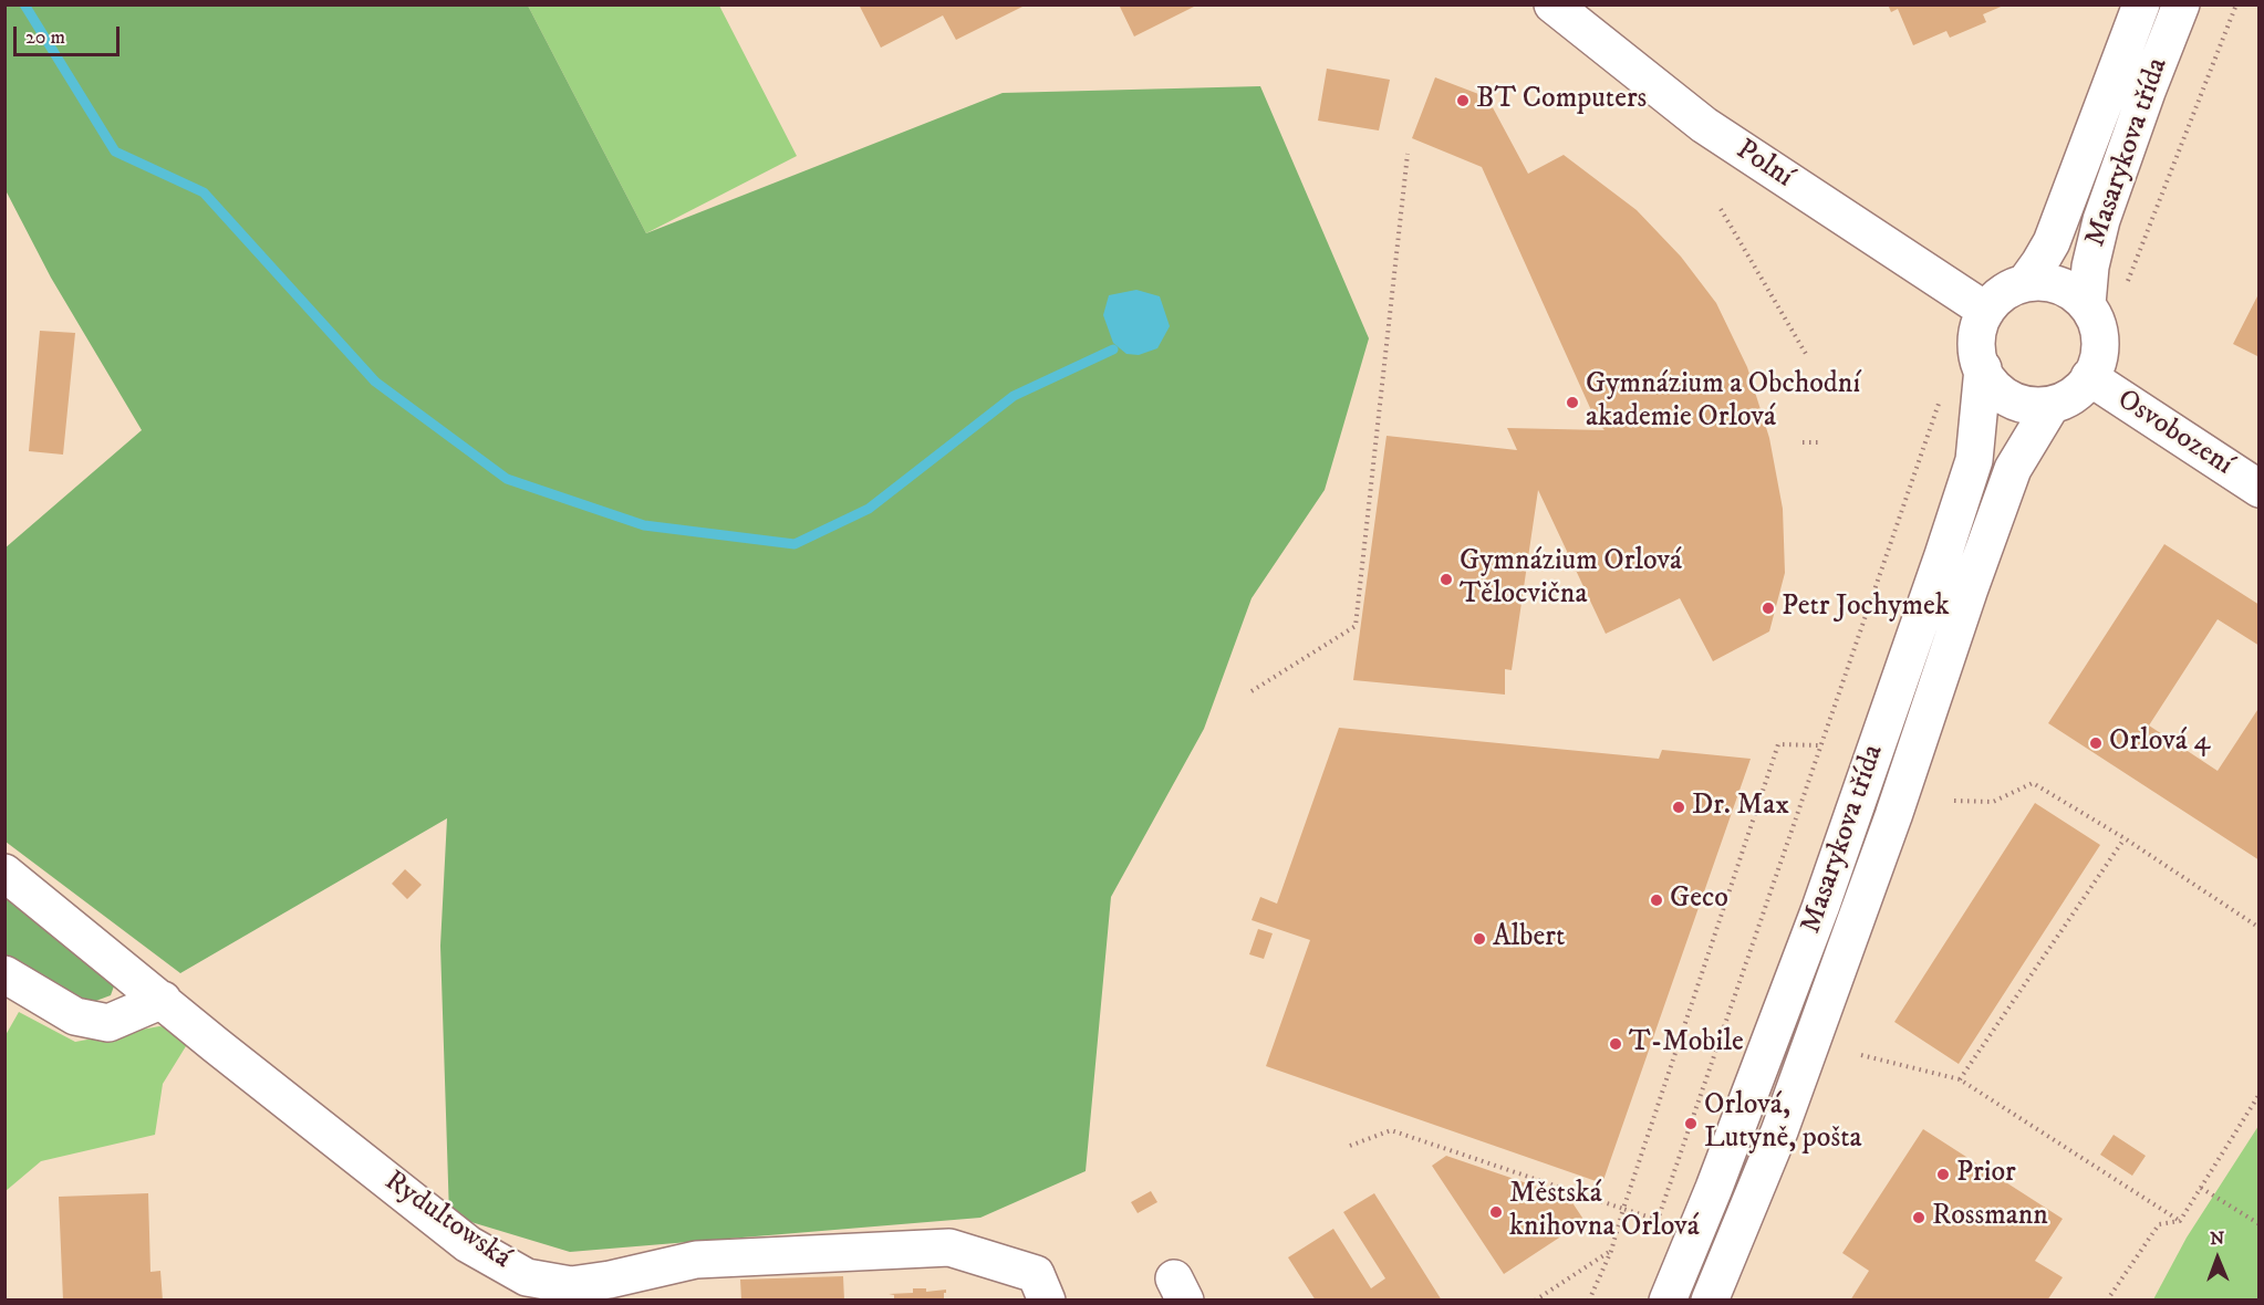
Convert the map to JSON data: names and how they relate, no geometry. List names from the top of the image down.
{
  "streets": {
    "street": [
      "Masarykova třída",
      "Polní",
      "Osvobození",
      "Rydultowská"
    ]
  },
  "crossings": [
    ["Masarykova třída", "Polní"],
    ["Masarykova třída", "Osvobození"],
    ["Polní", "Osvobození"]
  ],
  "places": [
    "BT Computers",
    "Gymnázium a Obchodní akademie Orlová",
    "Gymnázium Orlová Tělocvična",
    "Petr Jochymek",
    "Orlová 4",
    "Dr. Max",
    "Geco",
    "Albert",
    "T-Mobile",
    "Orlová, Lutyně, pošta",
    "Prior",
    "Městská knihovna Orlová",
    "Rossmann"
  ],
  "scale_bar": "20 m",
  "north": "top"
}
